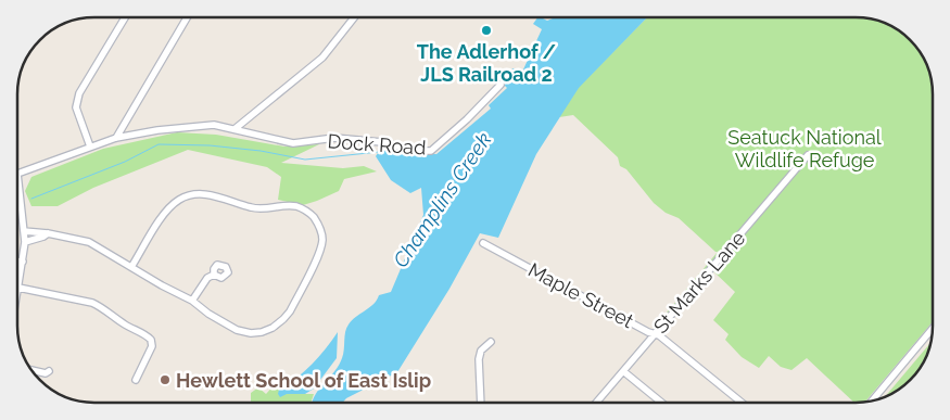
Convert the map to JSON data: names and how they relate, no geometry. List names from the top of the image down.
{
  "streets": {
    "street": ["Dock Road", "St Marks Lane", "Maple Street"]
  },
  "crossings": [
    ["St Marks Lane", "Maple Street"]
  ],
  "water": ["Champlins Creek"],
  "parks": ["Seatuck National Wildlife Refuge"],
  "places": ["The Adlerhof / JLS Railroad 2", "Hewlett School of East Islip"]
}
